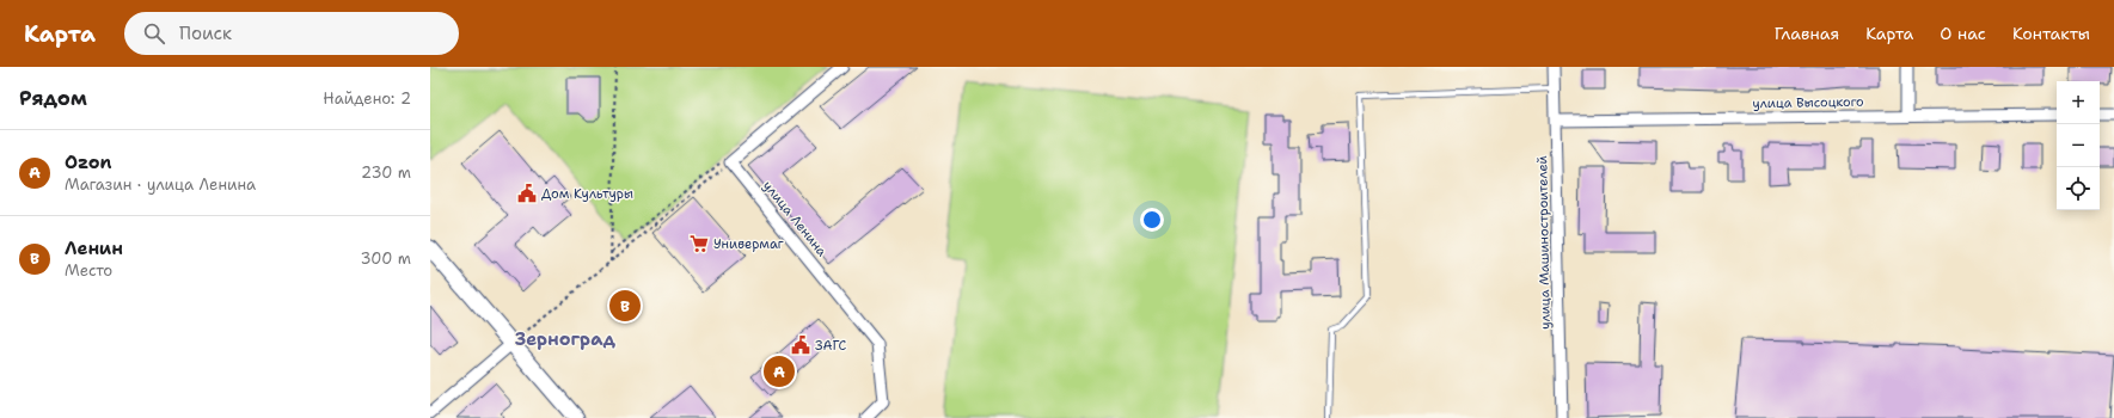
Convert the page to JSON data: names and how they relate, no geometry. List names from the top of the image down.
{
  "streets": {
    "street": ["улица Высоцкого", "улица Ленина", "улица Машиностроителей"]
  },
  "crossings": [
    ["улица Высоцкого", "улица Машиностроителей"]
  ],
  "districts": ["Зерноград"],
  "places": {
    "public building": ["Дом Культуры", "ЗАГС"],
    "supermarket": ["Универмаг"]
  },
  "page": {
    "header": "Карта",
    "search": "Поиск",
    "nav": [
      "Главная",
      "Карта",
      "О нас",
      "Контакты"
    ],
    "heading": ["Рядом", "Найдено: 2"],
    "map_buttons": ["+", "−"],
    "list": [
      {
        "mark": "A",
        "name": "Ozon",
        "note": "Магазин · улица Ленина",
        "value": "230 m"
      },
      {
        "mark": "B",
        "name": "Ленин",
        "note": "Место",
        "value": "300 m"
      }
    ],
    "pins": ["B", "A"]
  }
}
